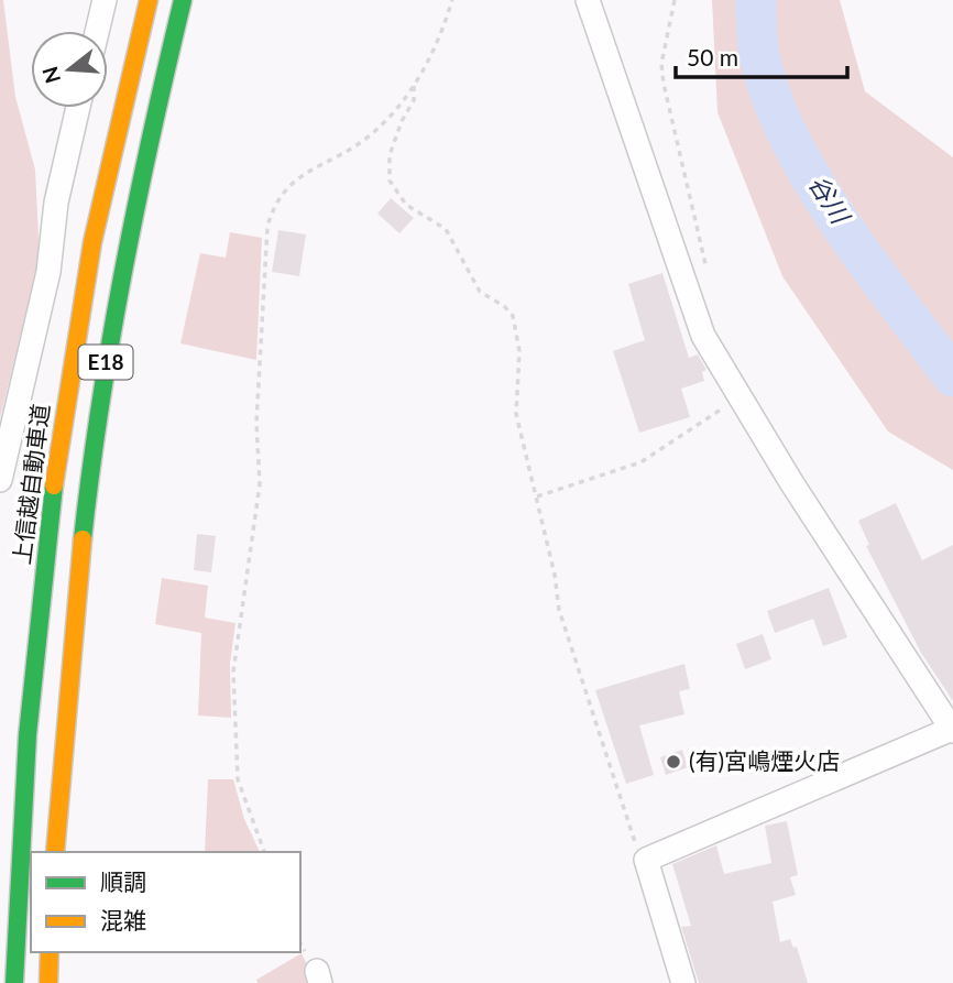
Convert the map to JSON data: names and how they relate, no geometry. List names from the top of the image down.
{
  "streets": {
    "highway": ["E18", "上信越自動車道"]
  },
  "water": ["谷川"],
  "places": ["(有)宮嶋煙火店"],
  "legend": ["順調", "混雑"],
  "scale_bar": "50 m",
  "north": "left"
}
